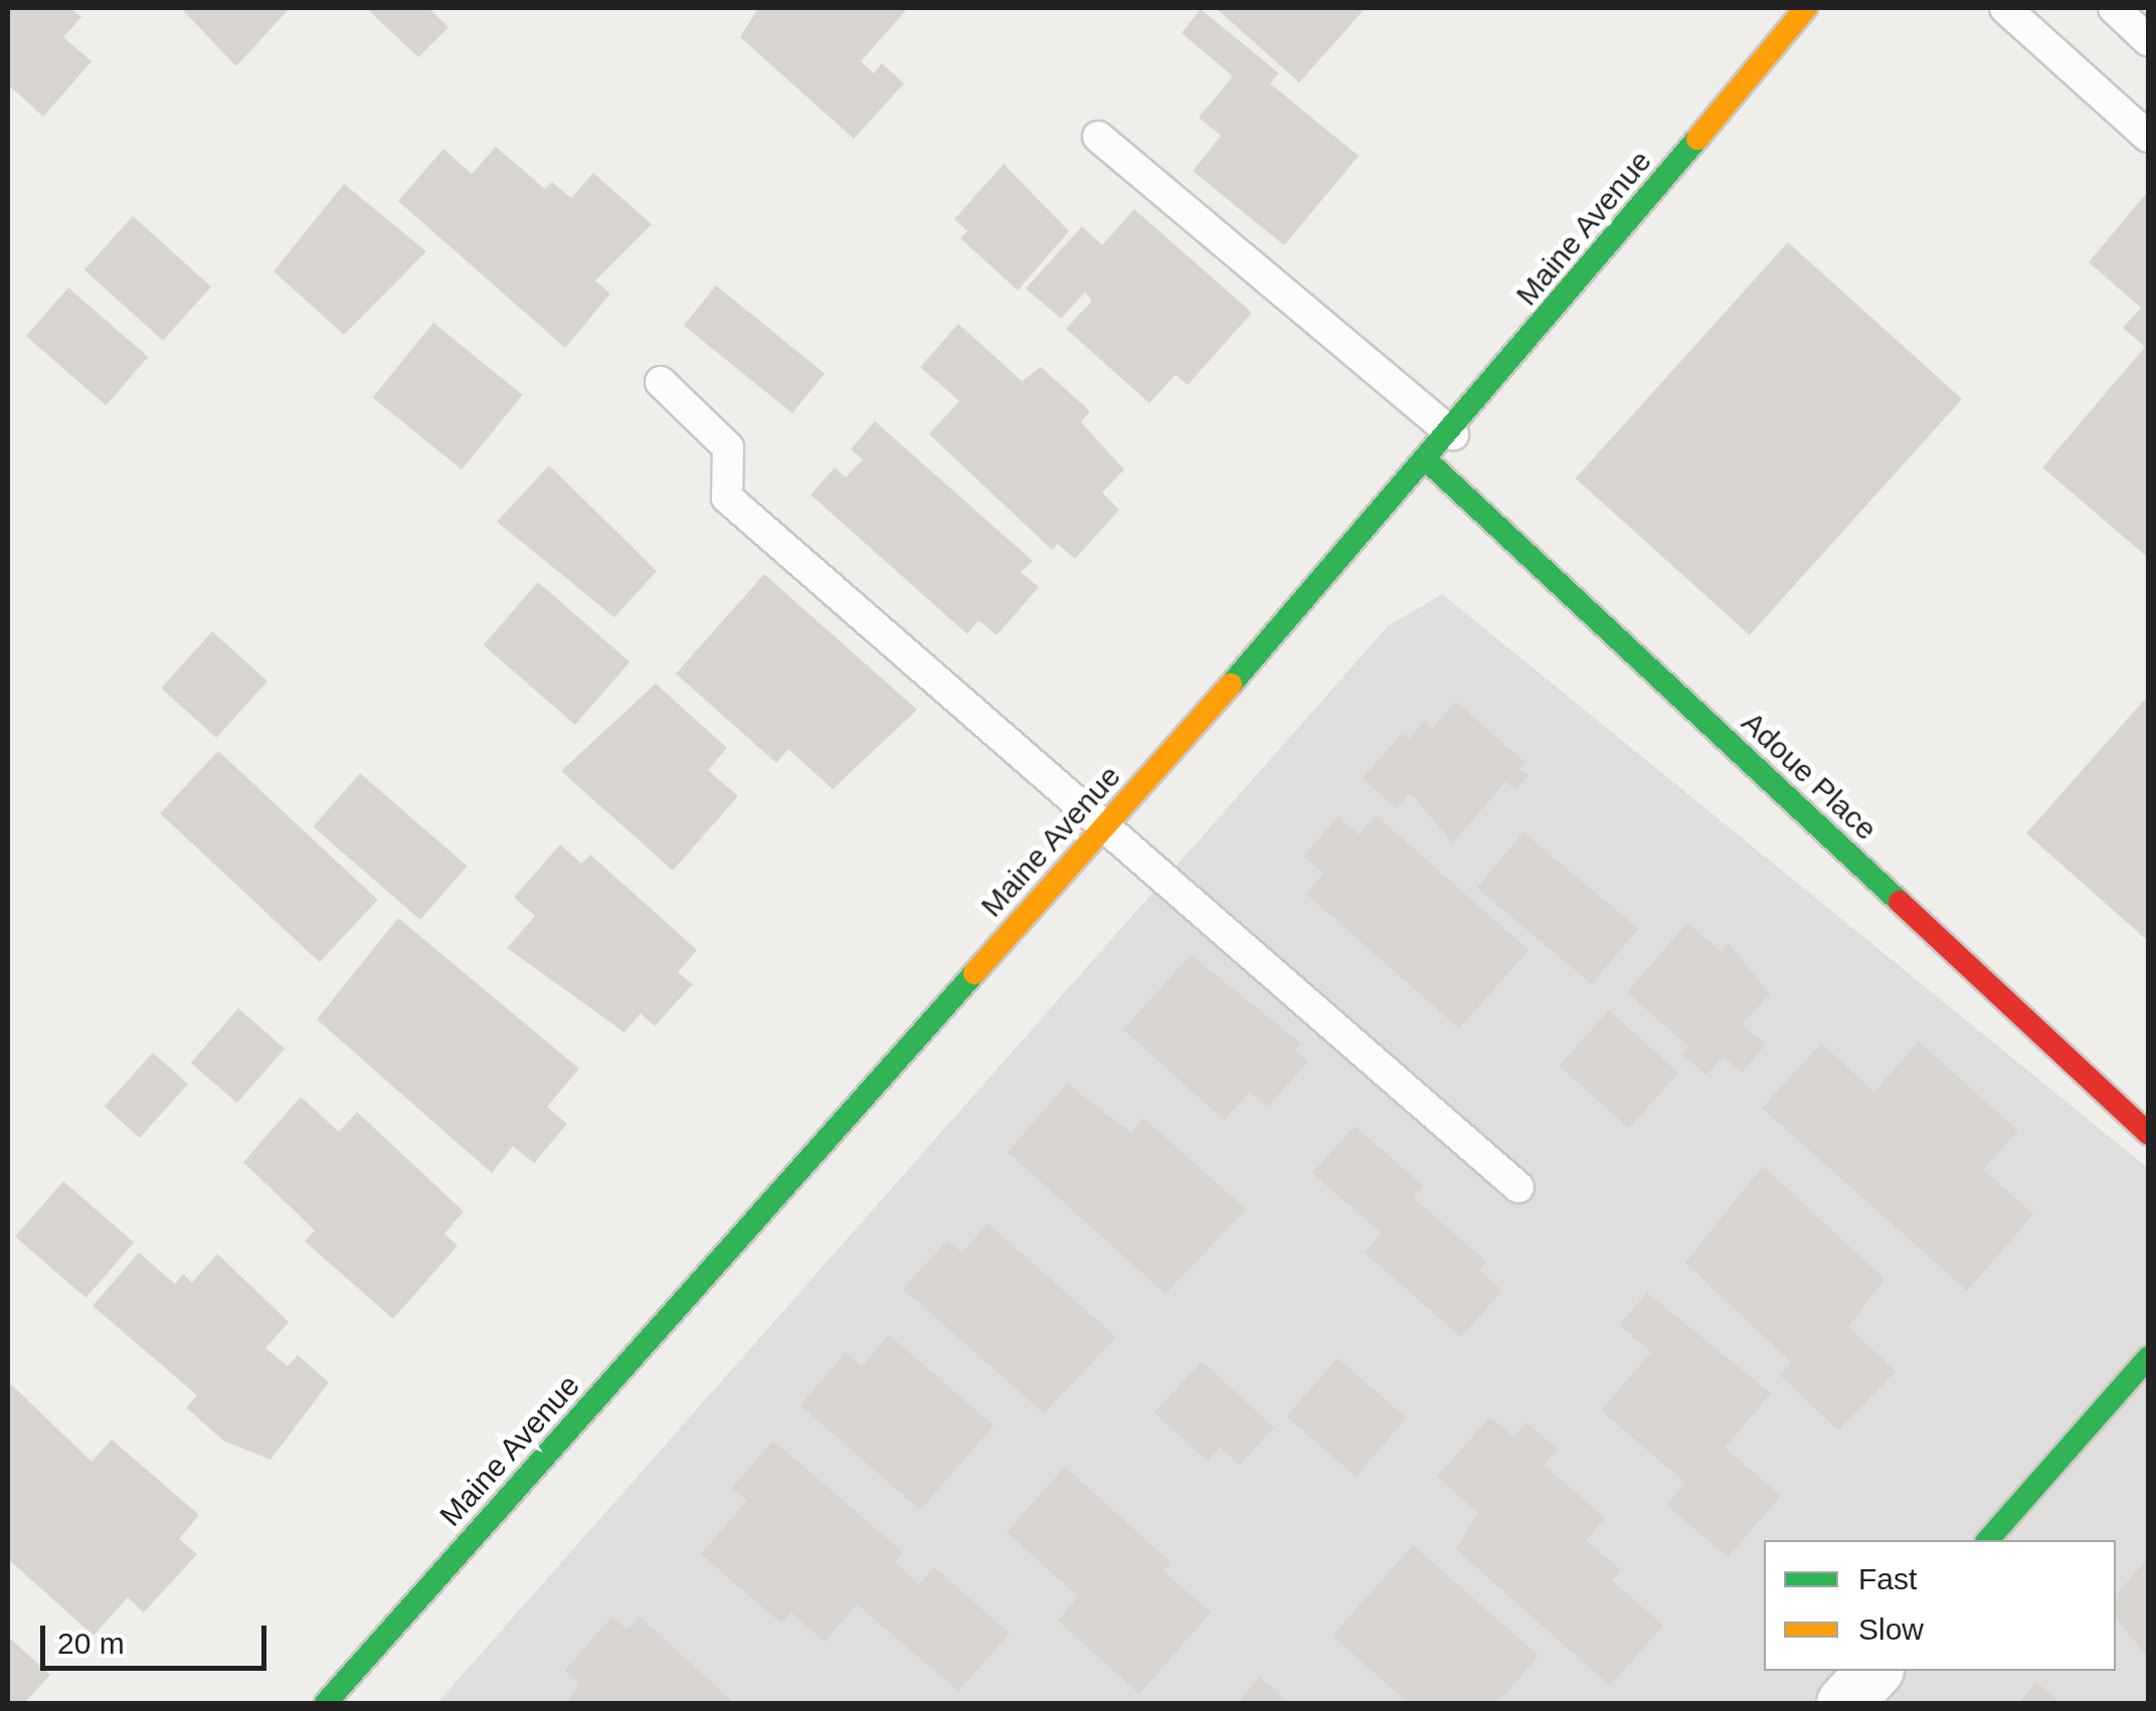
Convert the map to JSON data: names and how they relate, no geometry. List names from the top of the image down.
{
  "streets": {
    "street": ["Maine Avenue", "Adoue Place"]
  },
  "crossings": [
    ["Maine Avenue", "Adoue Place"]
  ],
  "legend": ["Fast", "Slow"],
  "scale_bar": "20 m"
}
